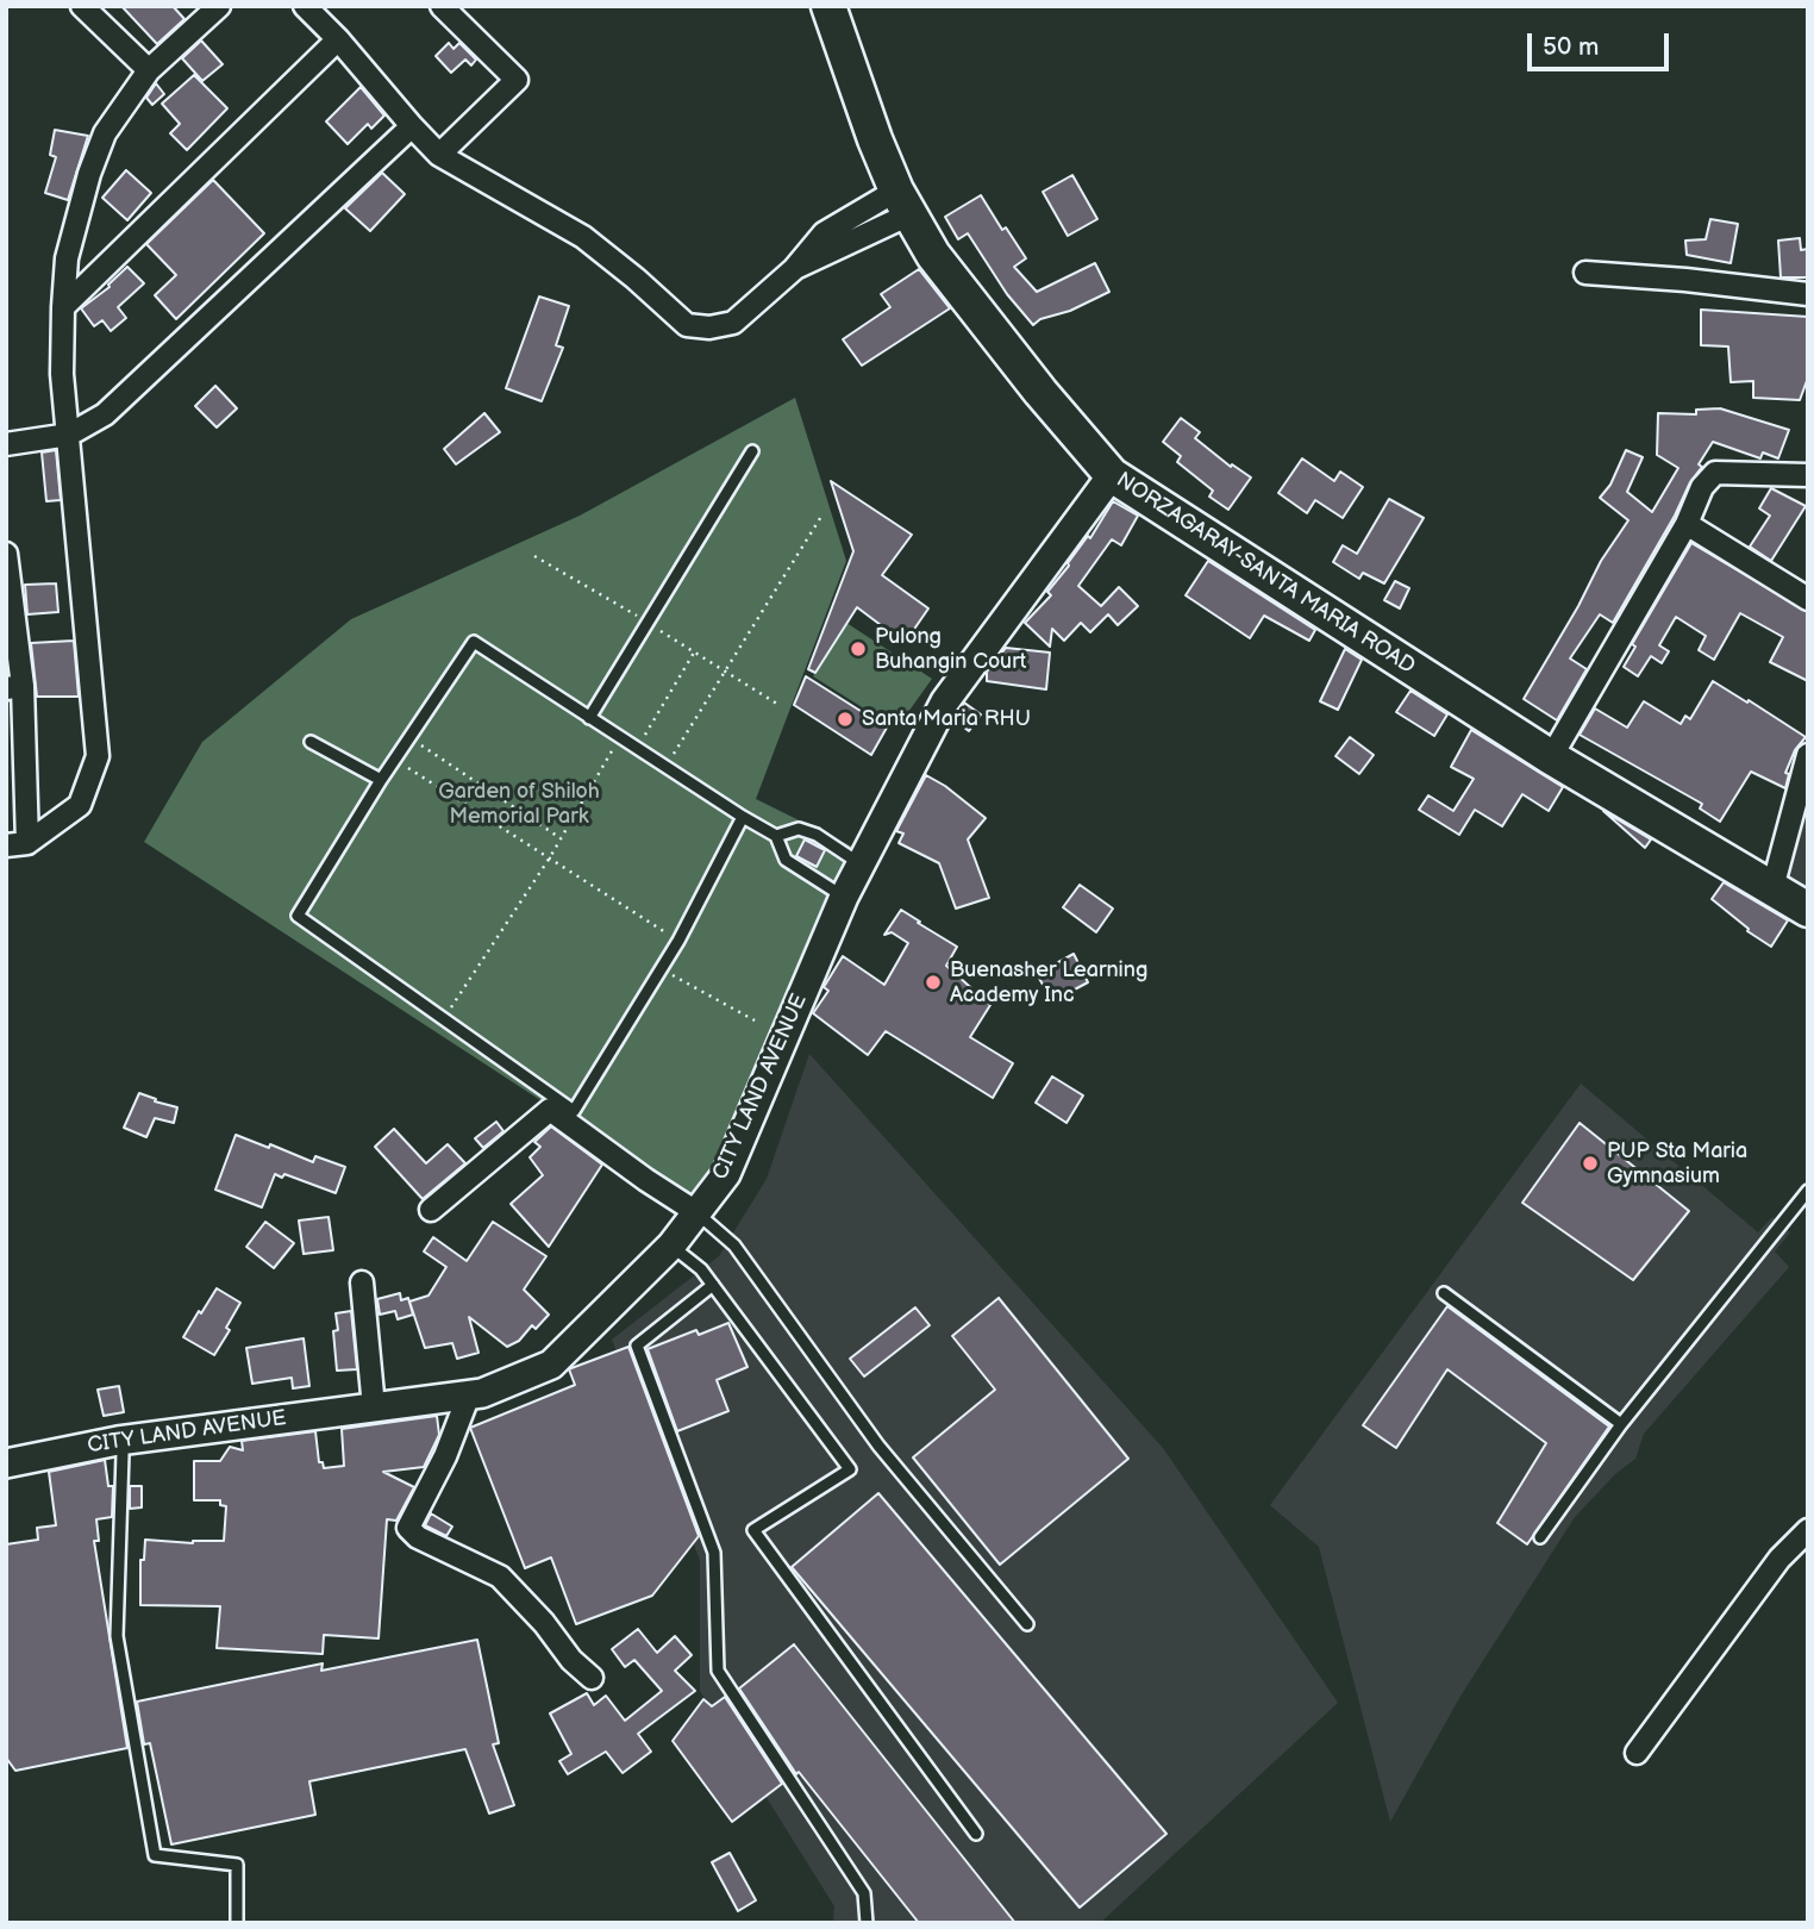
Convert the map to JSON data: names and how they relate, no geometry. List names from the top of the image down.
{
  "streets": {
    "main road": ["NORZAGARAY-SANTA MARIA ROAD"],
    "street": ["CITY LAND AVENUE"]
  },
  "crossings": [
    ["NORZAGARAY-SANTA MARIA ROAD", "CITY LAND AVENUE"]
  ],
  "parks": ["Garden of Shiloh Memorial Park"],
  "places": [
    "Pulong Buhangin Court",
    "Santa Maria RHU",
    "Buenasher Learning Academy Inc",
    "PUP Sta Maria Gymnasium"
  ],
  "scale_bar": "50 m"
}
